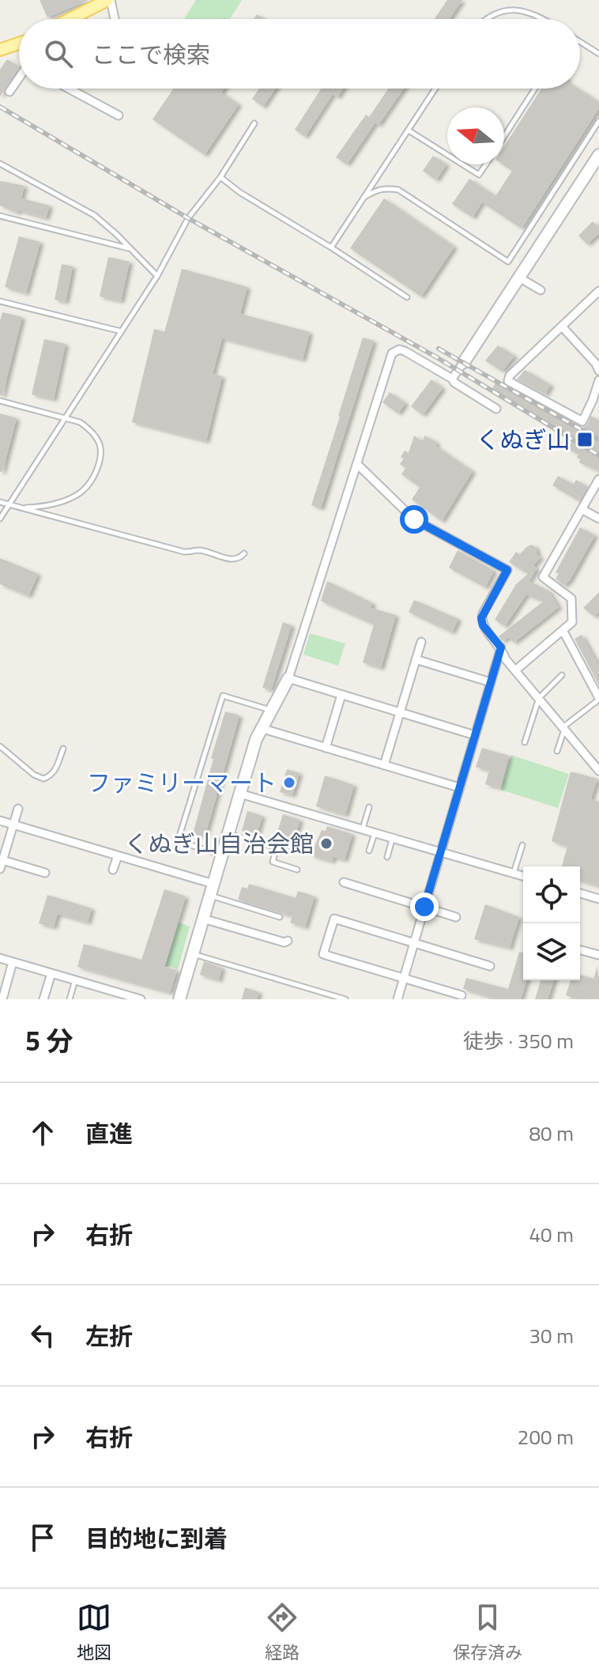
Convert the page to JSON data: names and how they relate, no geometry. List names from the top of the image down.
{
  "places": {
    "transit": ["くぬぎ山"],
    "other": ["ファミリーマート", "くぬぎ山自治会館"]
  },
  "north": "left",
  "page": {
    "search": "ここで検索",
    "heading": ["5 分", "徒歩 · 350 m"],
    "list": [
      ["直進", "80 m"],
      ["右折", "40 m"],
      ["左折", "30 m"],
      ["右折", "200 m"],
      "目的地に到着"
    ],
    "nav": ["地図", "経路", "保存済み"]
  }
}
